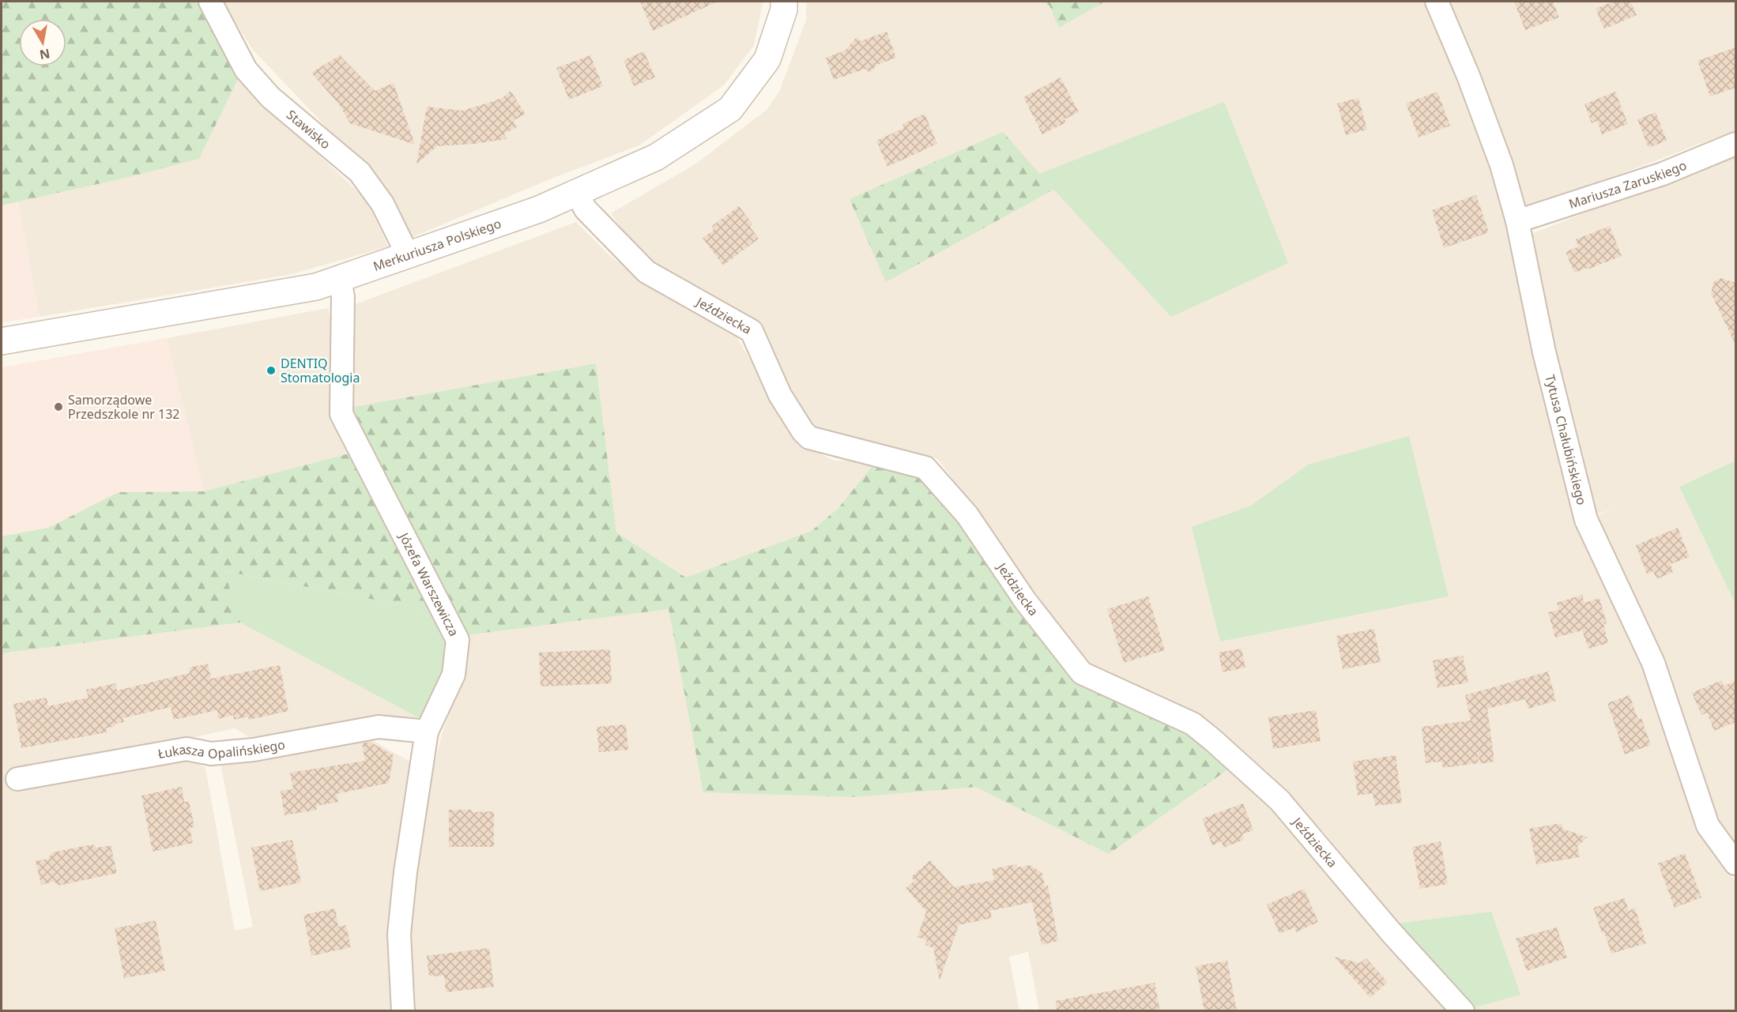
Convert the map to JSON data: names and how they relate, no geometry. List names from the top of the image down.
{
  "streets": {
    "street": [
      "Stawisko",
      "Mariusza Zaruskiego",
      "Merkuriusza Polskiego",
      "Jeździecka",
      "Tytusa Chałubińskiego",
      "Józefa Warszewicza",
      "Łukasza Opalińskiego"
    ]
  },
  "crossings": [
    ["Stawisko", "Merkuriusza Polskiego"],
    ["Mariusza Zaruskiego", "Tytusa Chałubińskiego"],
    ["Merkuriusza Polskiego", "Jeździecka"],
    ["Merkuriusza Polskiego", "Józefa Warszewicza"],
    ["Józefa Warszewicza", "Łukasza Opalińskiego"]
  ],
  "places": ["DENTIQ Stomatologia", "Samorządowe Przedszkole nr 132"],
  "north": "bottom"
}
